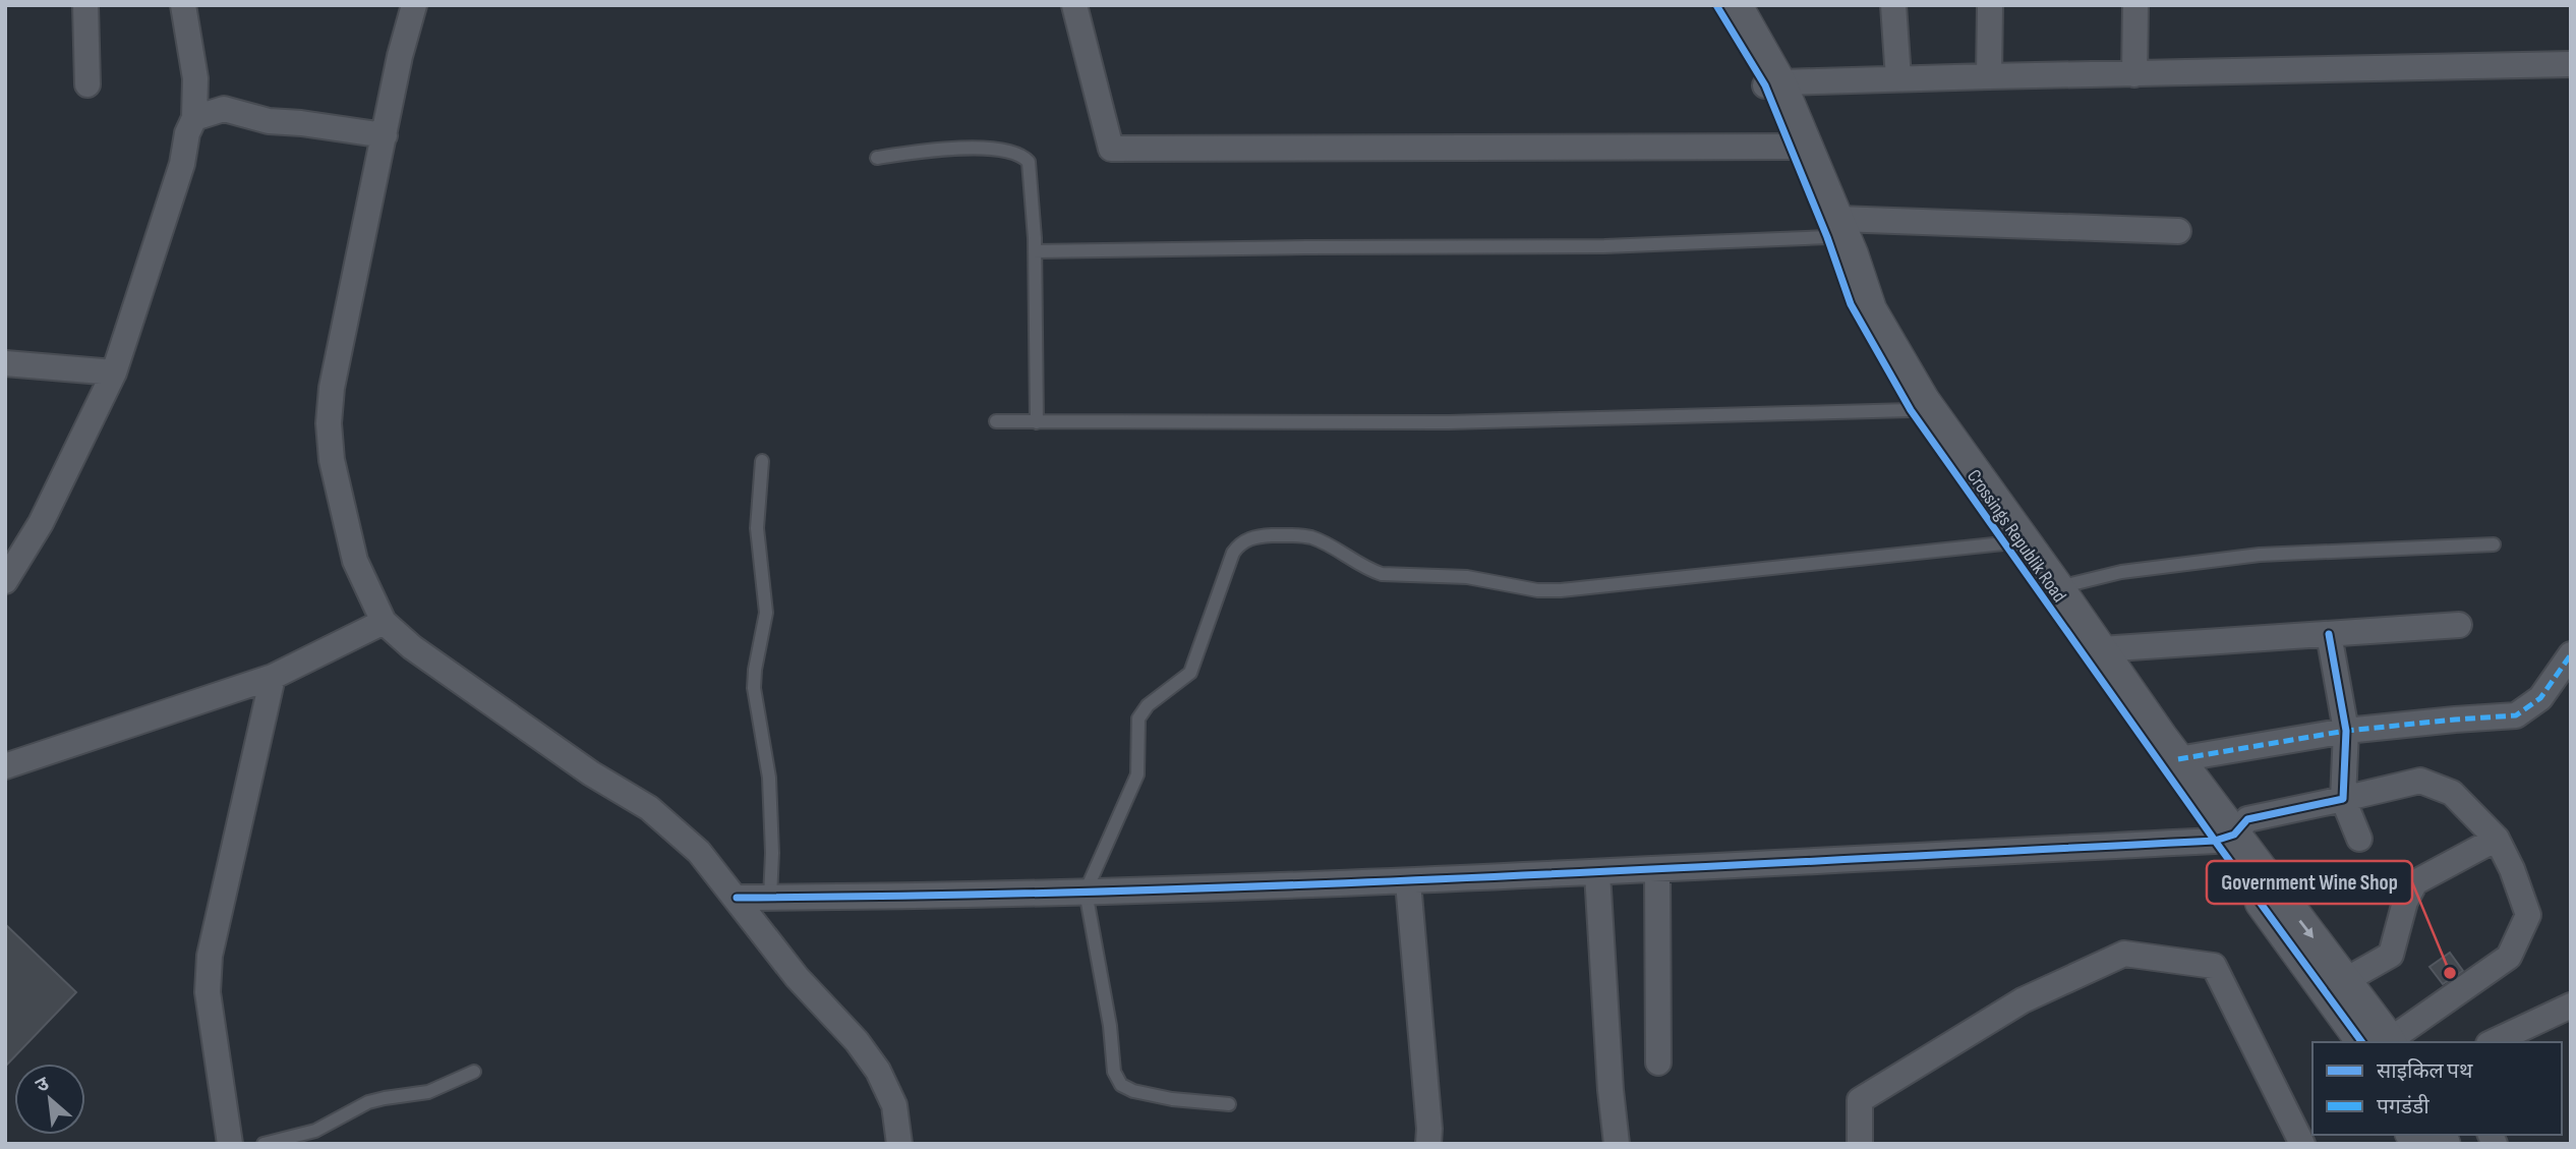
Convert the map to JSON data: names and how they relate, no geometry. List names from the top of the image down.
{
  "streets": {
    "street": ["Crossings Republik Road"]
  },
  "places": ["Government Wine Shop"],
  "legend": ["साइकिल पथ", "पगडंडी"],
  "north": "top left"
}
